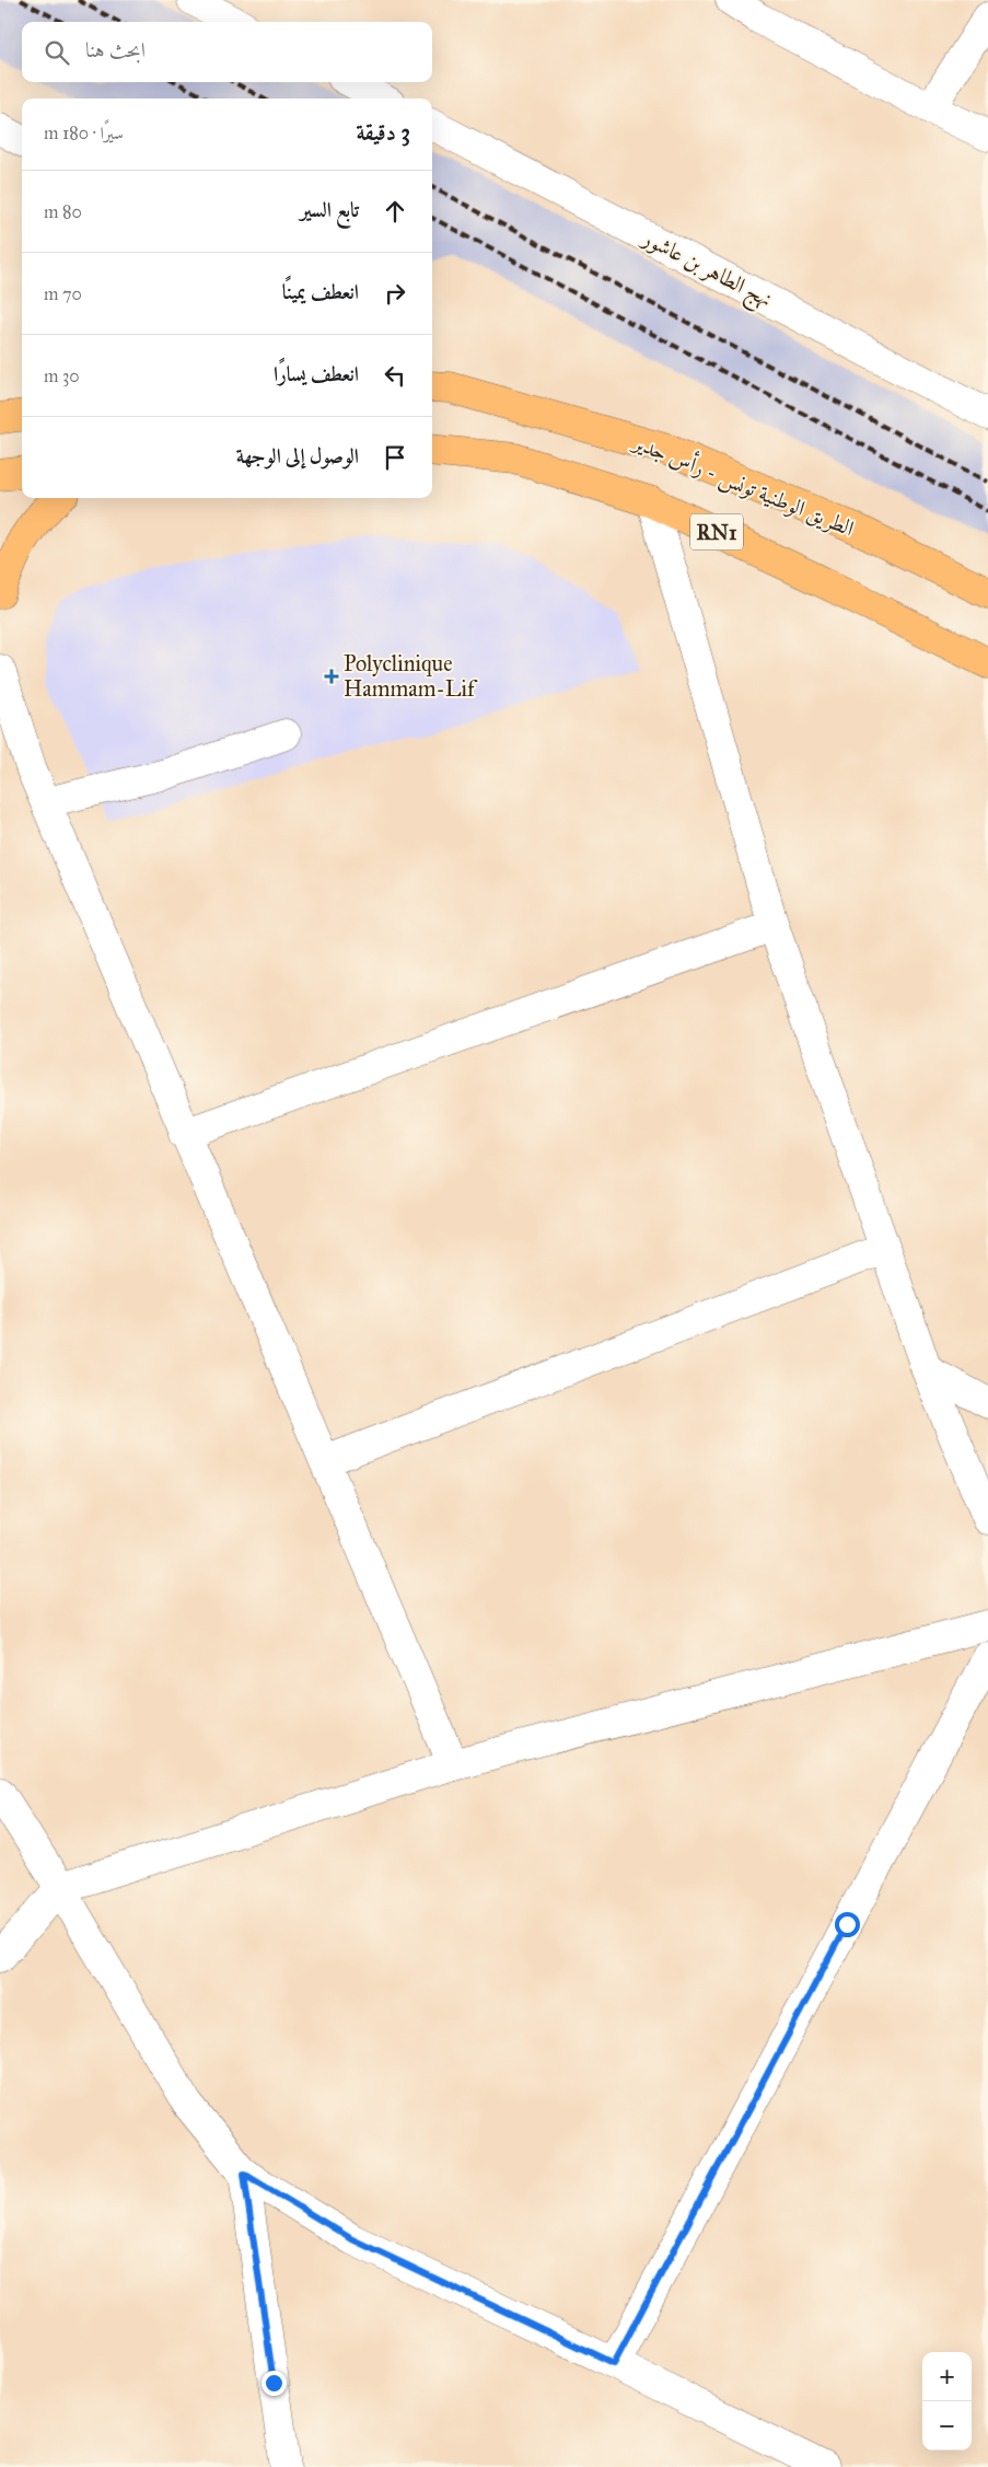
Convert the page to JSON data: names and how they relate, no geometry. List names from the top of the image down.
{
  "streets": {
    "highway": ["الطريق الوطنية تونس - رأس جدير", "RN1"],
    "street": ["نهج الطاهر بن عاشور"]
  },
  "places": {
    "health": ["Polyclinique Hammam-Lif"]
  },
  "page": {
    "search": "ابحث هنا",
    "heading": ["3 دقيقة", "سيرًا · 180 m"],
    "list": [
      ["تابع السير", "80 m"],
      ["انعطف يمينًا", "70 m"],
      ["انعطف يسارًا", "30 m"],
      "الوصول إلى الوجهة"
    ],
    "map_buttons": ["+", "−"]
  }
}
